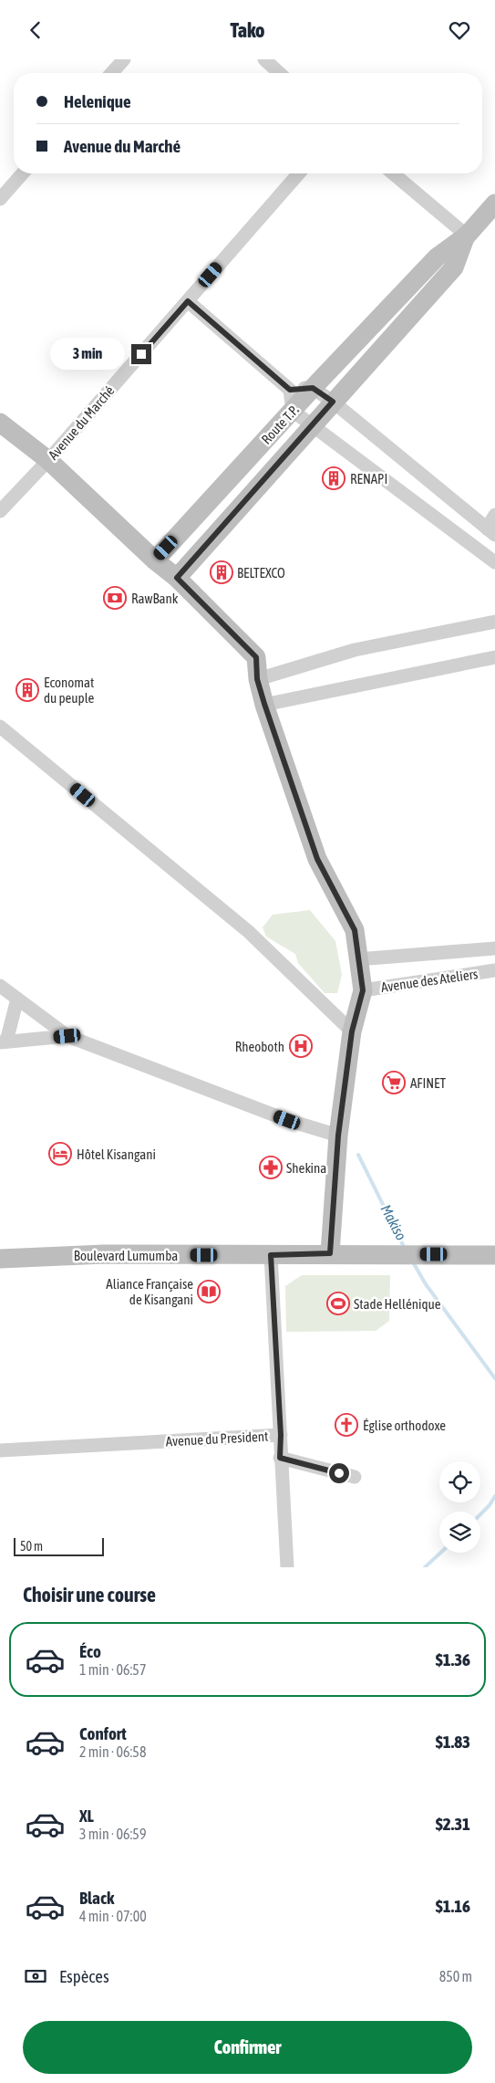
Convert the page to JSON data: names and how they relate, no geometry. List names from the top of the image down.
{
  "streets": {
    "street": [
      "Avenue du Marché",
      "Route T.P.",
      "Avenue des Ateliers",
      "Boulevard Lumumba",
      "Avenue du President"
    ]
  },
  "crossings": [
    ["Boulevard Lumumba", "Avenue du President"]
  ],
  "water": ["Makiso"],
  "places": {
    "building": ["RENAPI", "BELTEXCO", "Economat du peuple"],
    "bank": ["RawBank"],
    "hospital": ["Rheoboth"],
    "supermarket": ["AFINET"],
    "hotel": ["Hôtel Kisangani"],
    "pharmacy": ["Shekina"],
    "library": ["Aliance Française de Kisangani"],
    "sports": ["Stade Hellénique"],
    "church": ["Église orthodoxe"]
  },
  "scale_bar": "50 m",
  "page": {
    "header": "Tako",
    "banner": ["Helenique", "Avenue du Marché"],
    "bubble": "3 min",
    "scale": "50 m",
    "heading": "Choisir une course",
    "list": [
      {
        "name": "Éco",
        "note": "1 min · 06:57",
        "value": "$1.36"
      },
      {
        "name": "Confort",
        "note": "2 min · 06:58",
        "value": "$1.83"
      },
      {
        "name": "XL",
        "note": "3 min · 06:59",
        "value": "$2.31"
      },
      {
        "name": "Black",
        "note": "4 min · 07:00",
        "value": "$1.16"
      }
    ],
    "pay": ["Espèces", "850 m"],
    "buttons": "Confirmer"
  }
}
